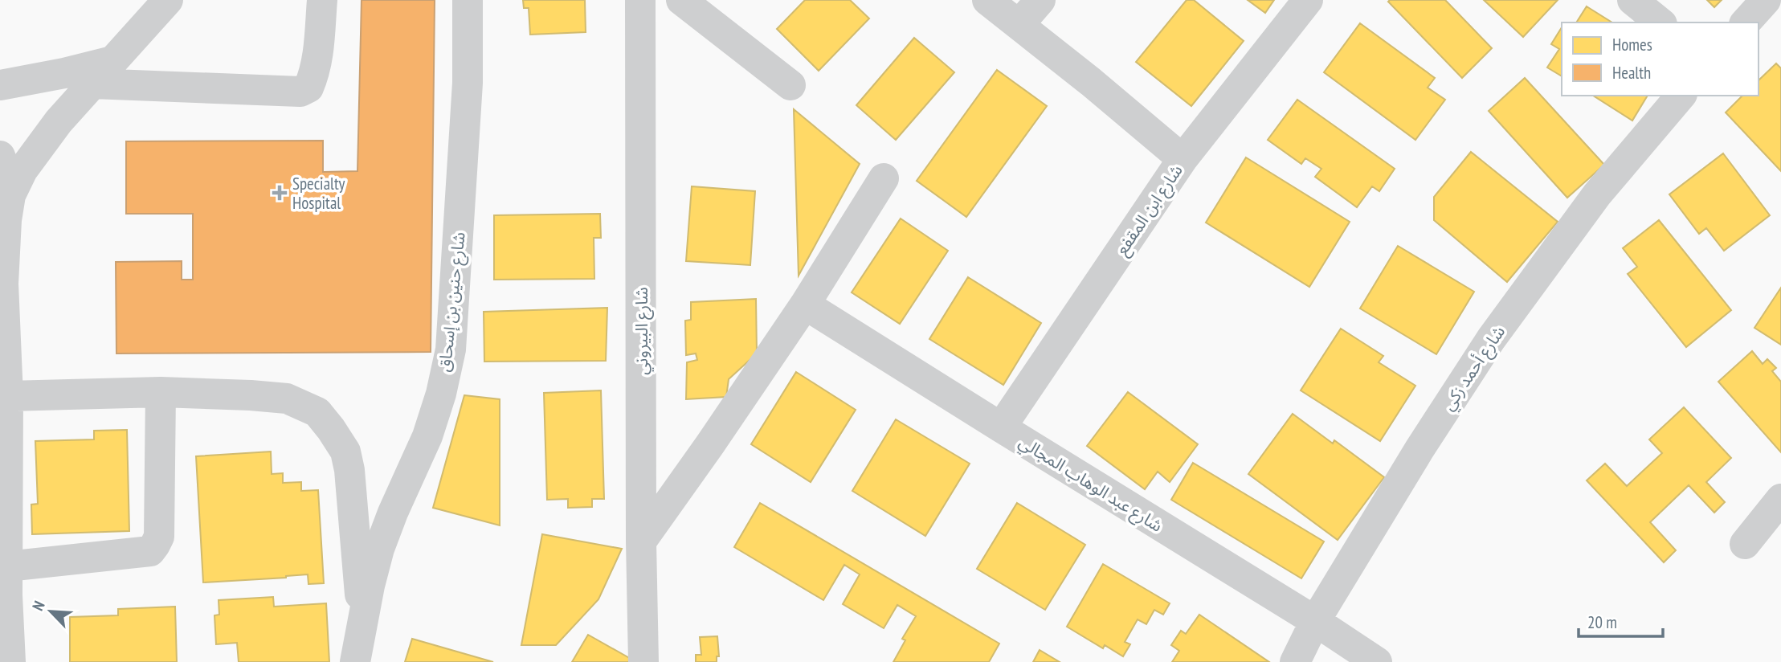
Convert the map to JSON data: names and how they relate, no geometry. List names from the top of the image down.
{
  "streets": {
    "street": [
      "شارع ابن المقفع",
      "شارع حنين بن إسحاق",
      "شارع البيروني",
      "شارع أحمد زكي",
      "شارع عبد الوهاب المجالي"
    ]
  },
  "crossings": [
    ["شارع ابن المقفع", "شارع عبد الوهاب المجالي"],
    ["شارع أحمد زكي", "شارع عبد الوهاب المجالي"]
  ],
  "places": {
    "health": ["Specialty Hospital"]
  },
  "legend": ["Homes", "Health"],
  "scale_bar": "20 m",
  "north": "top left"
}
